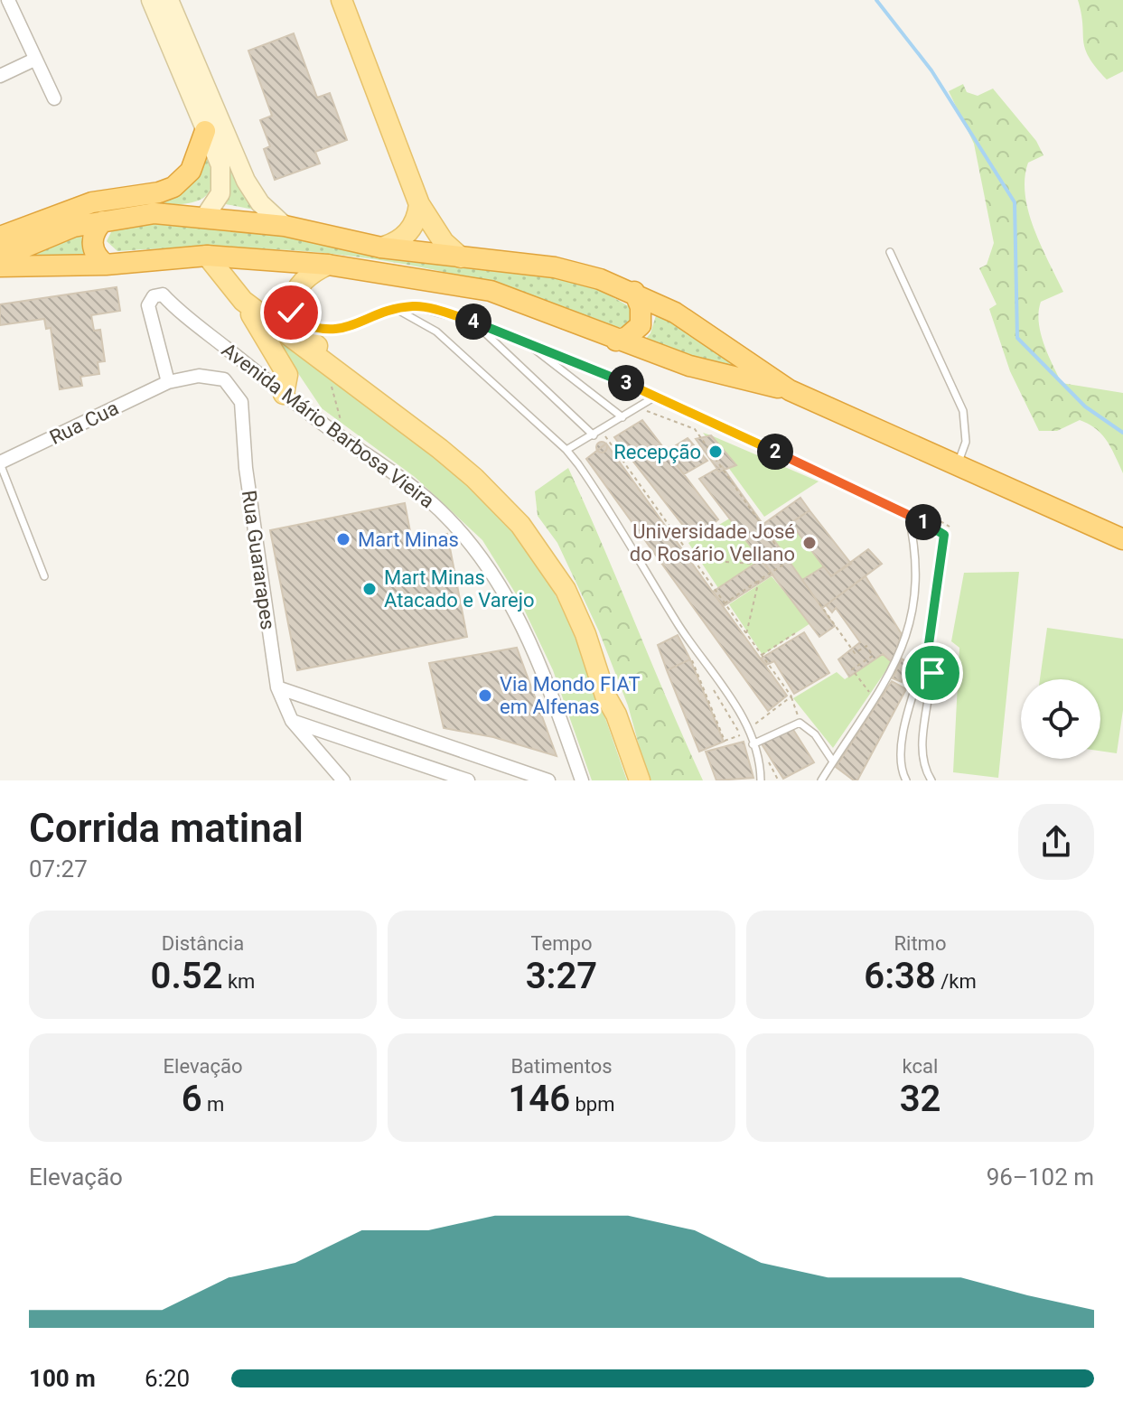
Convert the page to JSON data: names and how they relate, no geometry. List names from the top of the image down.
{
  "streets": {
    "street": ["Rua Cua", "Avenida Mário Barbosa Vieira", "Rua Guararapes"]
  },
  "crossings": [
    ["Rua Cua", "Avenida Mário Barbosa Vieira"],
    ["Rua Cua", "Rua Guararapes"],
    ["Avenida Mário Barbosa Vieira", "Rua Guararapes"]
  ],
  "places": [
    "Recepção",
    "Mart Minas",
    "Universidade José do Rosário Vellano",
    "Mart Minas Atacado e Varejo",
    "Via Mondo FIAT em Alfenas"
  ],
  "page": {
    "pins": [
      "4",
      "3",
      "2",
      "1"
    ],
    "heading": ["Corrida matinal", "07:27"],
    "stats": [
      ["Distância", "0.52 km"],
      ["Tempo", "3:27"],
      ["Ritmo", "6:38 /km"],
      ["Elevação", "6 m"],
      ["Batimentos", "146 bpm"],
      ["kcal", "32"]
    ],
    "chart": ["Elevação", "96–102 m"],
    "list": [
      {
        "name": "100 m",
        "note": "6:20"
      }
    ]
  }
}
